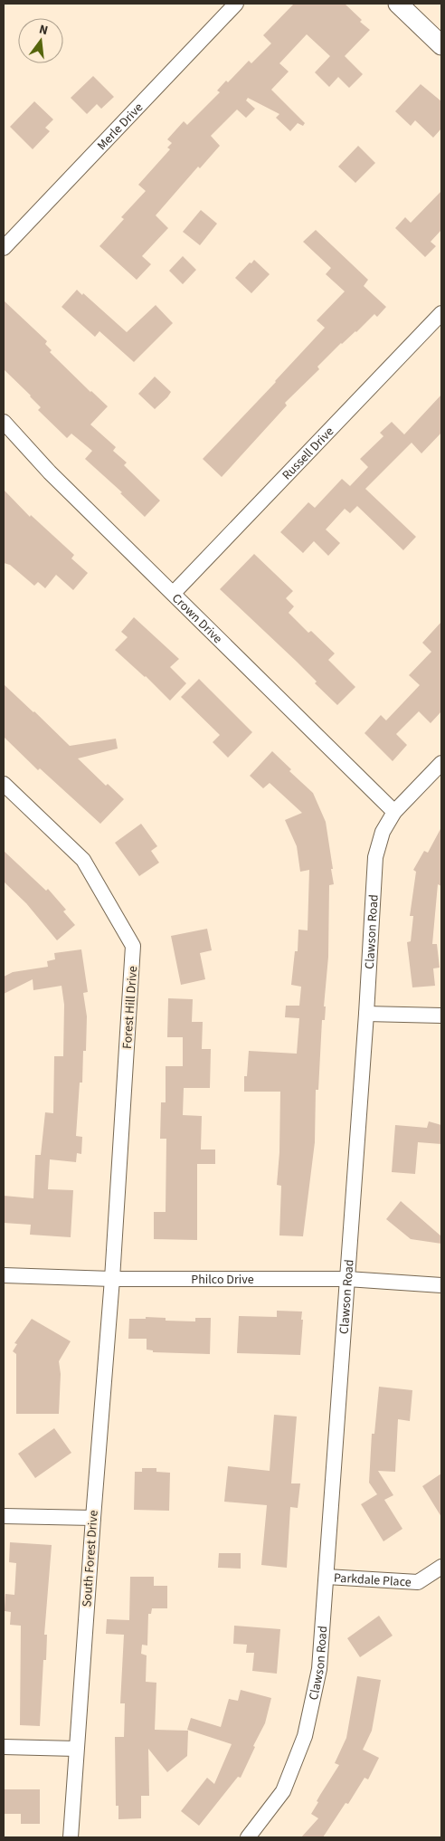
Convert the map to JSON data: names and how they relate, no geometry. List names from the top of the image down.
{
  "streets": {
    "street": [
      "Merle Drive",
      "Russell Drive",
      "Crown Drive",
      "Clawson Road",
      "Forest Hill Drive",
      "Philco Drive",
      "South Forest Drive",
      "Parkdale Place"
    ]
  },
  "crossings": [
    ["Russell Drive", "Crown Drive"],
    ["Crown Drive", "Clawson Road"],
    ["Clawson Road", "Philco Drive"],
    ["Clawson Road", "Parkdale Place"],
    ["Forest Hill Drive", "Philco Drive"],
    ["Forest Hill Drive", "South Forest Drive"],
    ["Philco Drive", "South Forest Drive"]
  ],
  "north": "top"
}
